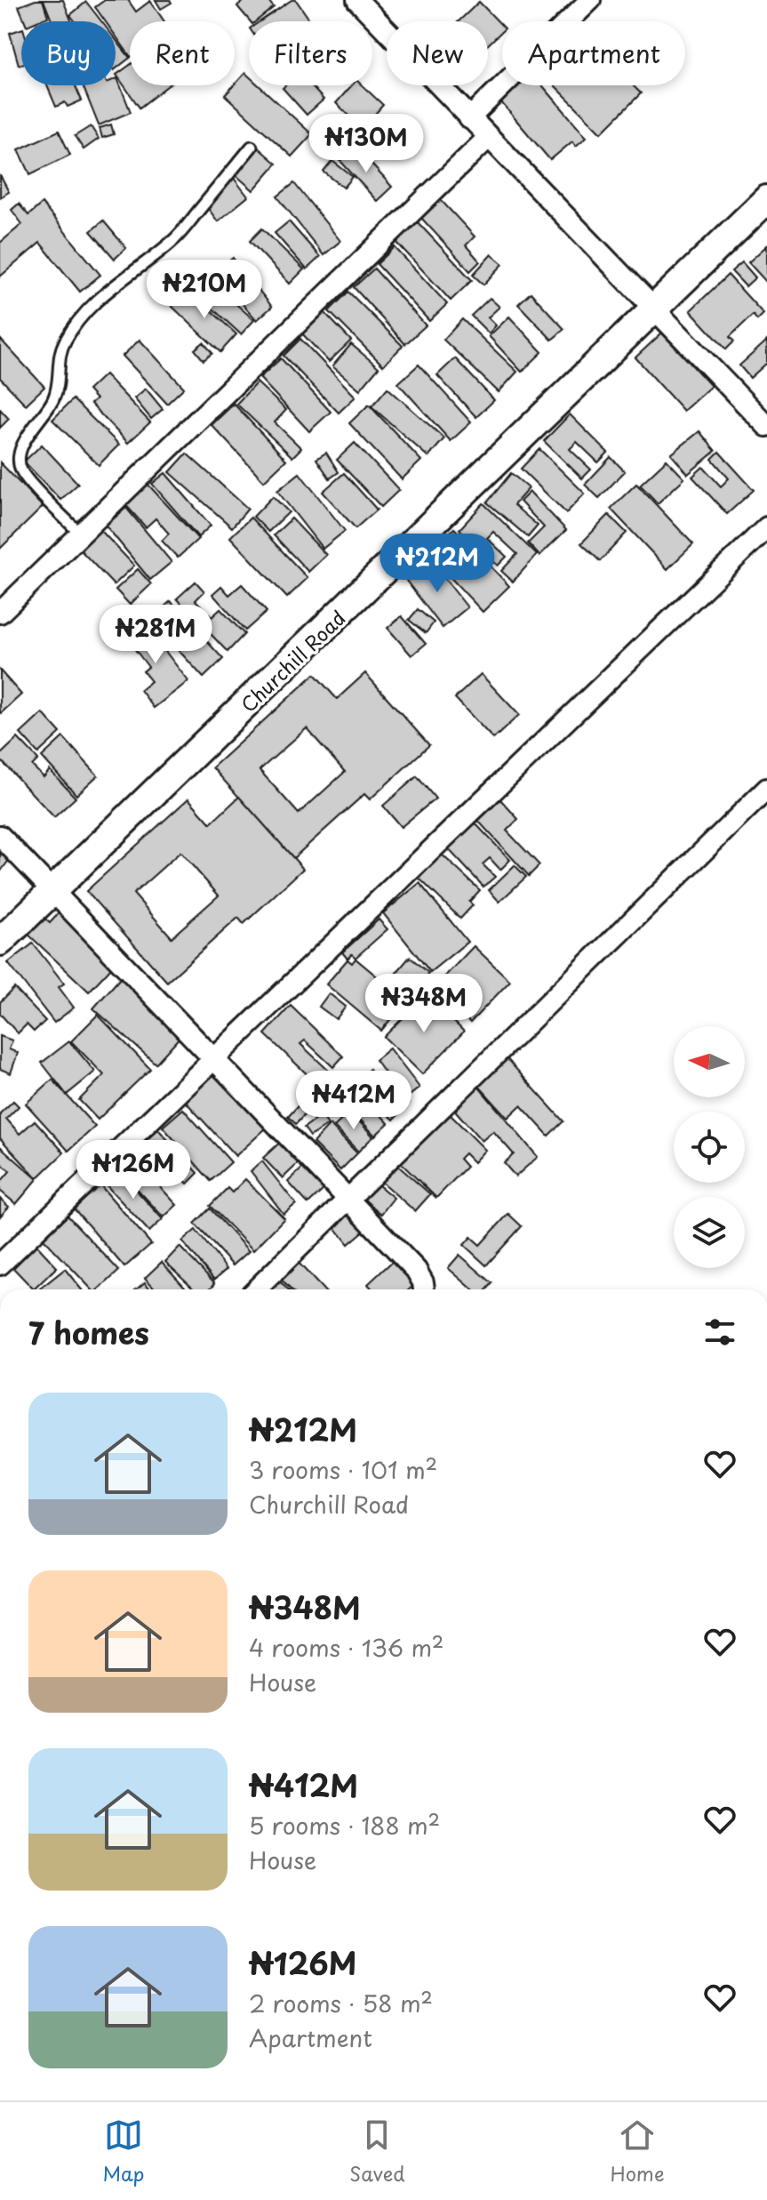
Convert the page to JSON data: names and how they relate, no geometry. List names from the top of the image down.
{
  "streets": {
    "street": ["Churchill Road"]
  },
  "north": "left",
  "page": {
    "chip": [
      "Buy",
      "Rent",
      "Filters",
      "New",
      "Apartment"
    ],
    "price": [
      "₦130M",
      "₦210M",
      "₦212M",
      "₦281M",
      "₦348M",
      "₦412M",
      "₦126M"
    ],
    "heading": "7 homes",
    "list": [
      {
        "name": "₦212M",
        "note": "3 rooms · 101 m² · Churchill Road"
      },
      {
        "name": "₦348M",
        "note": "4 rooms · 136 m² · House"
      },
      {
        "name": "₦412M",
        "note": "5 rooms · 188 m² · House"
      },
      {
        "name": "₦126M",
        "note": "2 rooms · 58 m² · Apartment"
      }
    ],
    "tabs": ["Map", "Saved", "Home"]
  }
}
